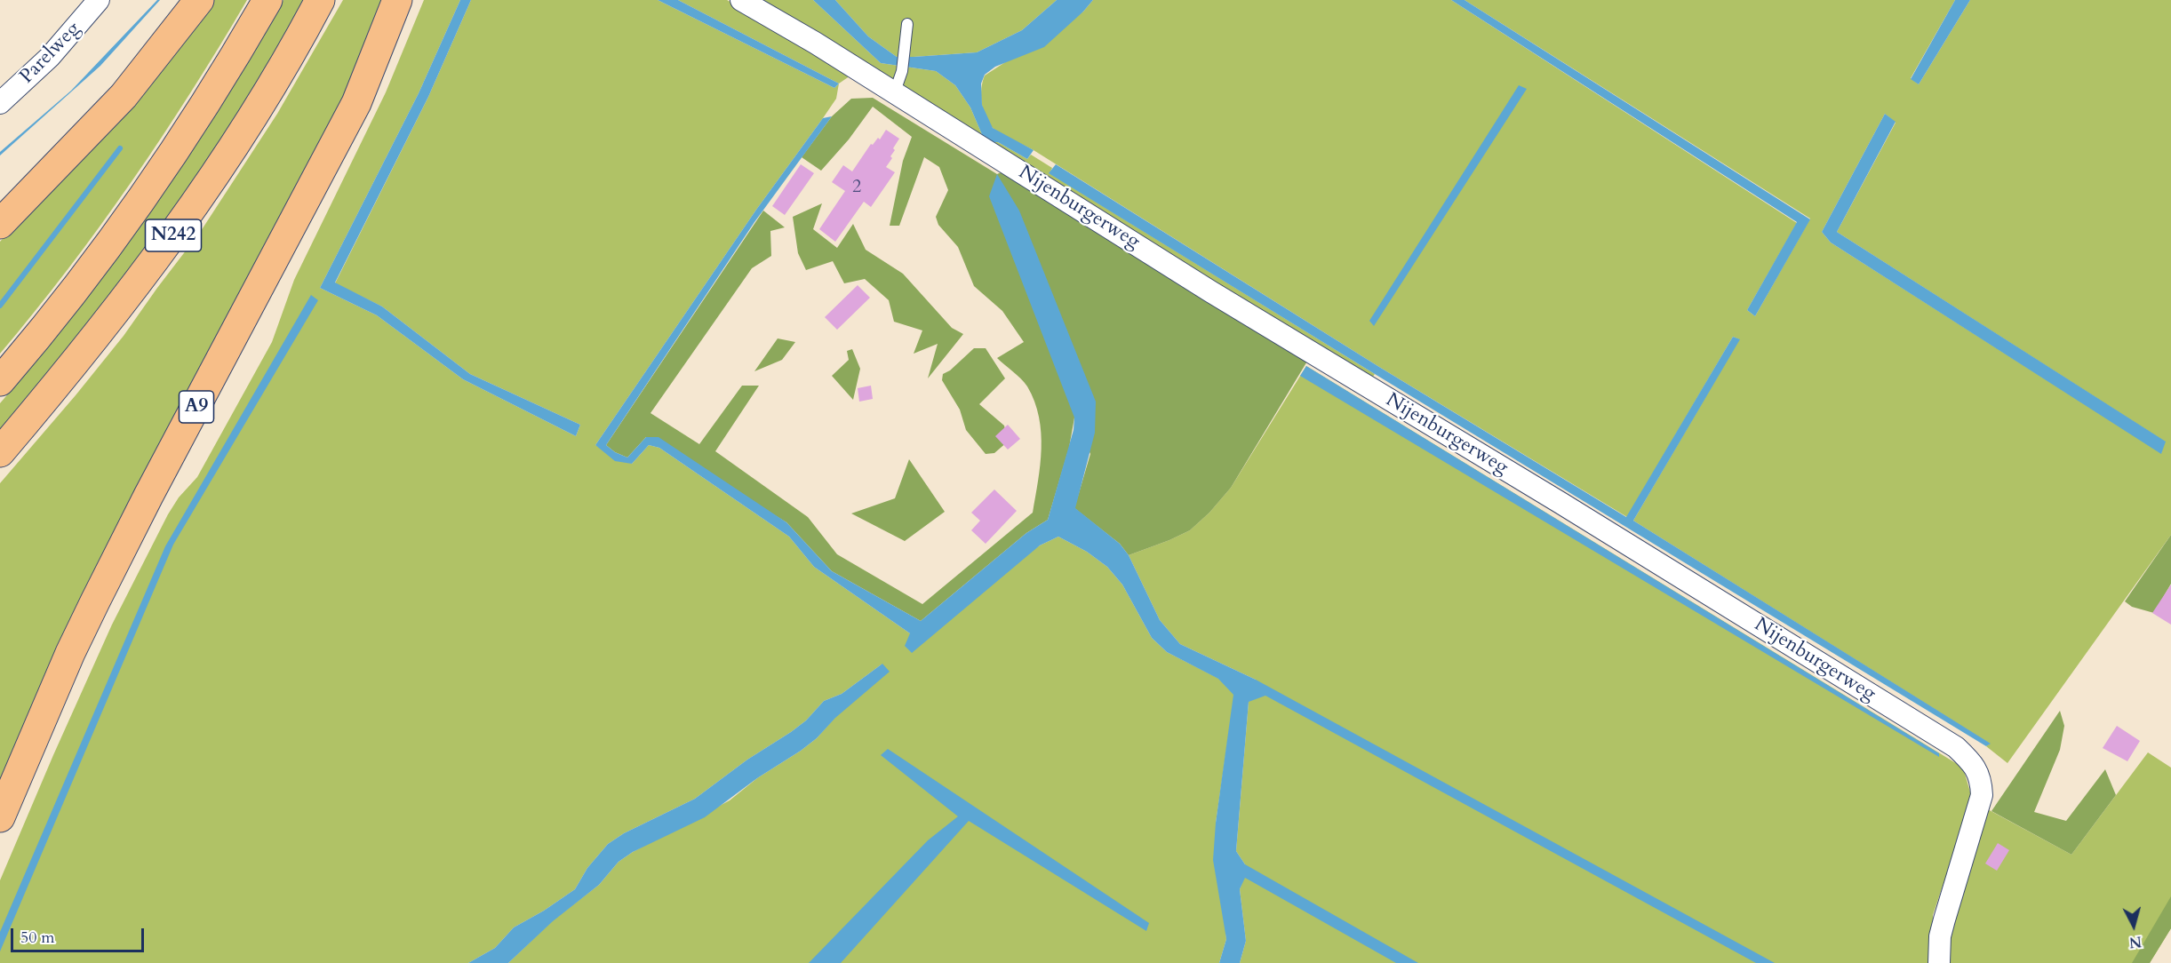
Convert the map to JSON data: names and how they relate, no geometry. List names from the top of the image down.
{
  "streets": {
    "highway": ["N242", "A9"],
    "street": ["Parelweg", "Nijenburgerweg"]
  },
  "house_numbers": ["2"],
  "scale_bar": "50 m",
  "north": "bottom"
}
